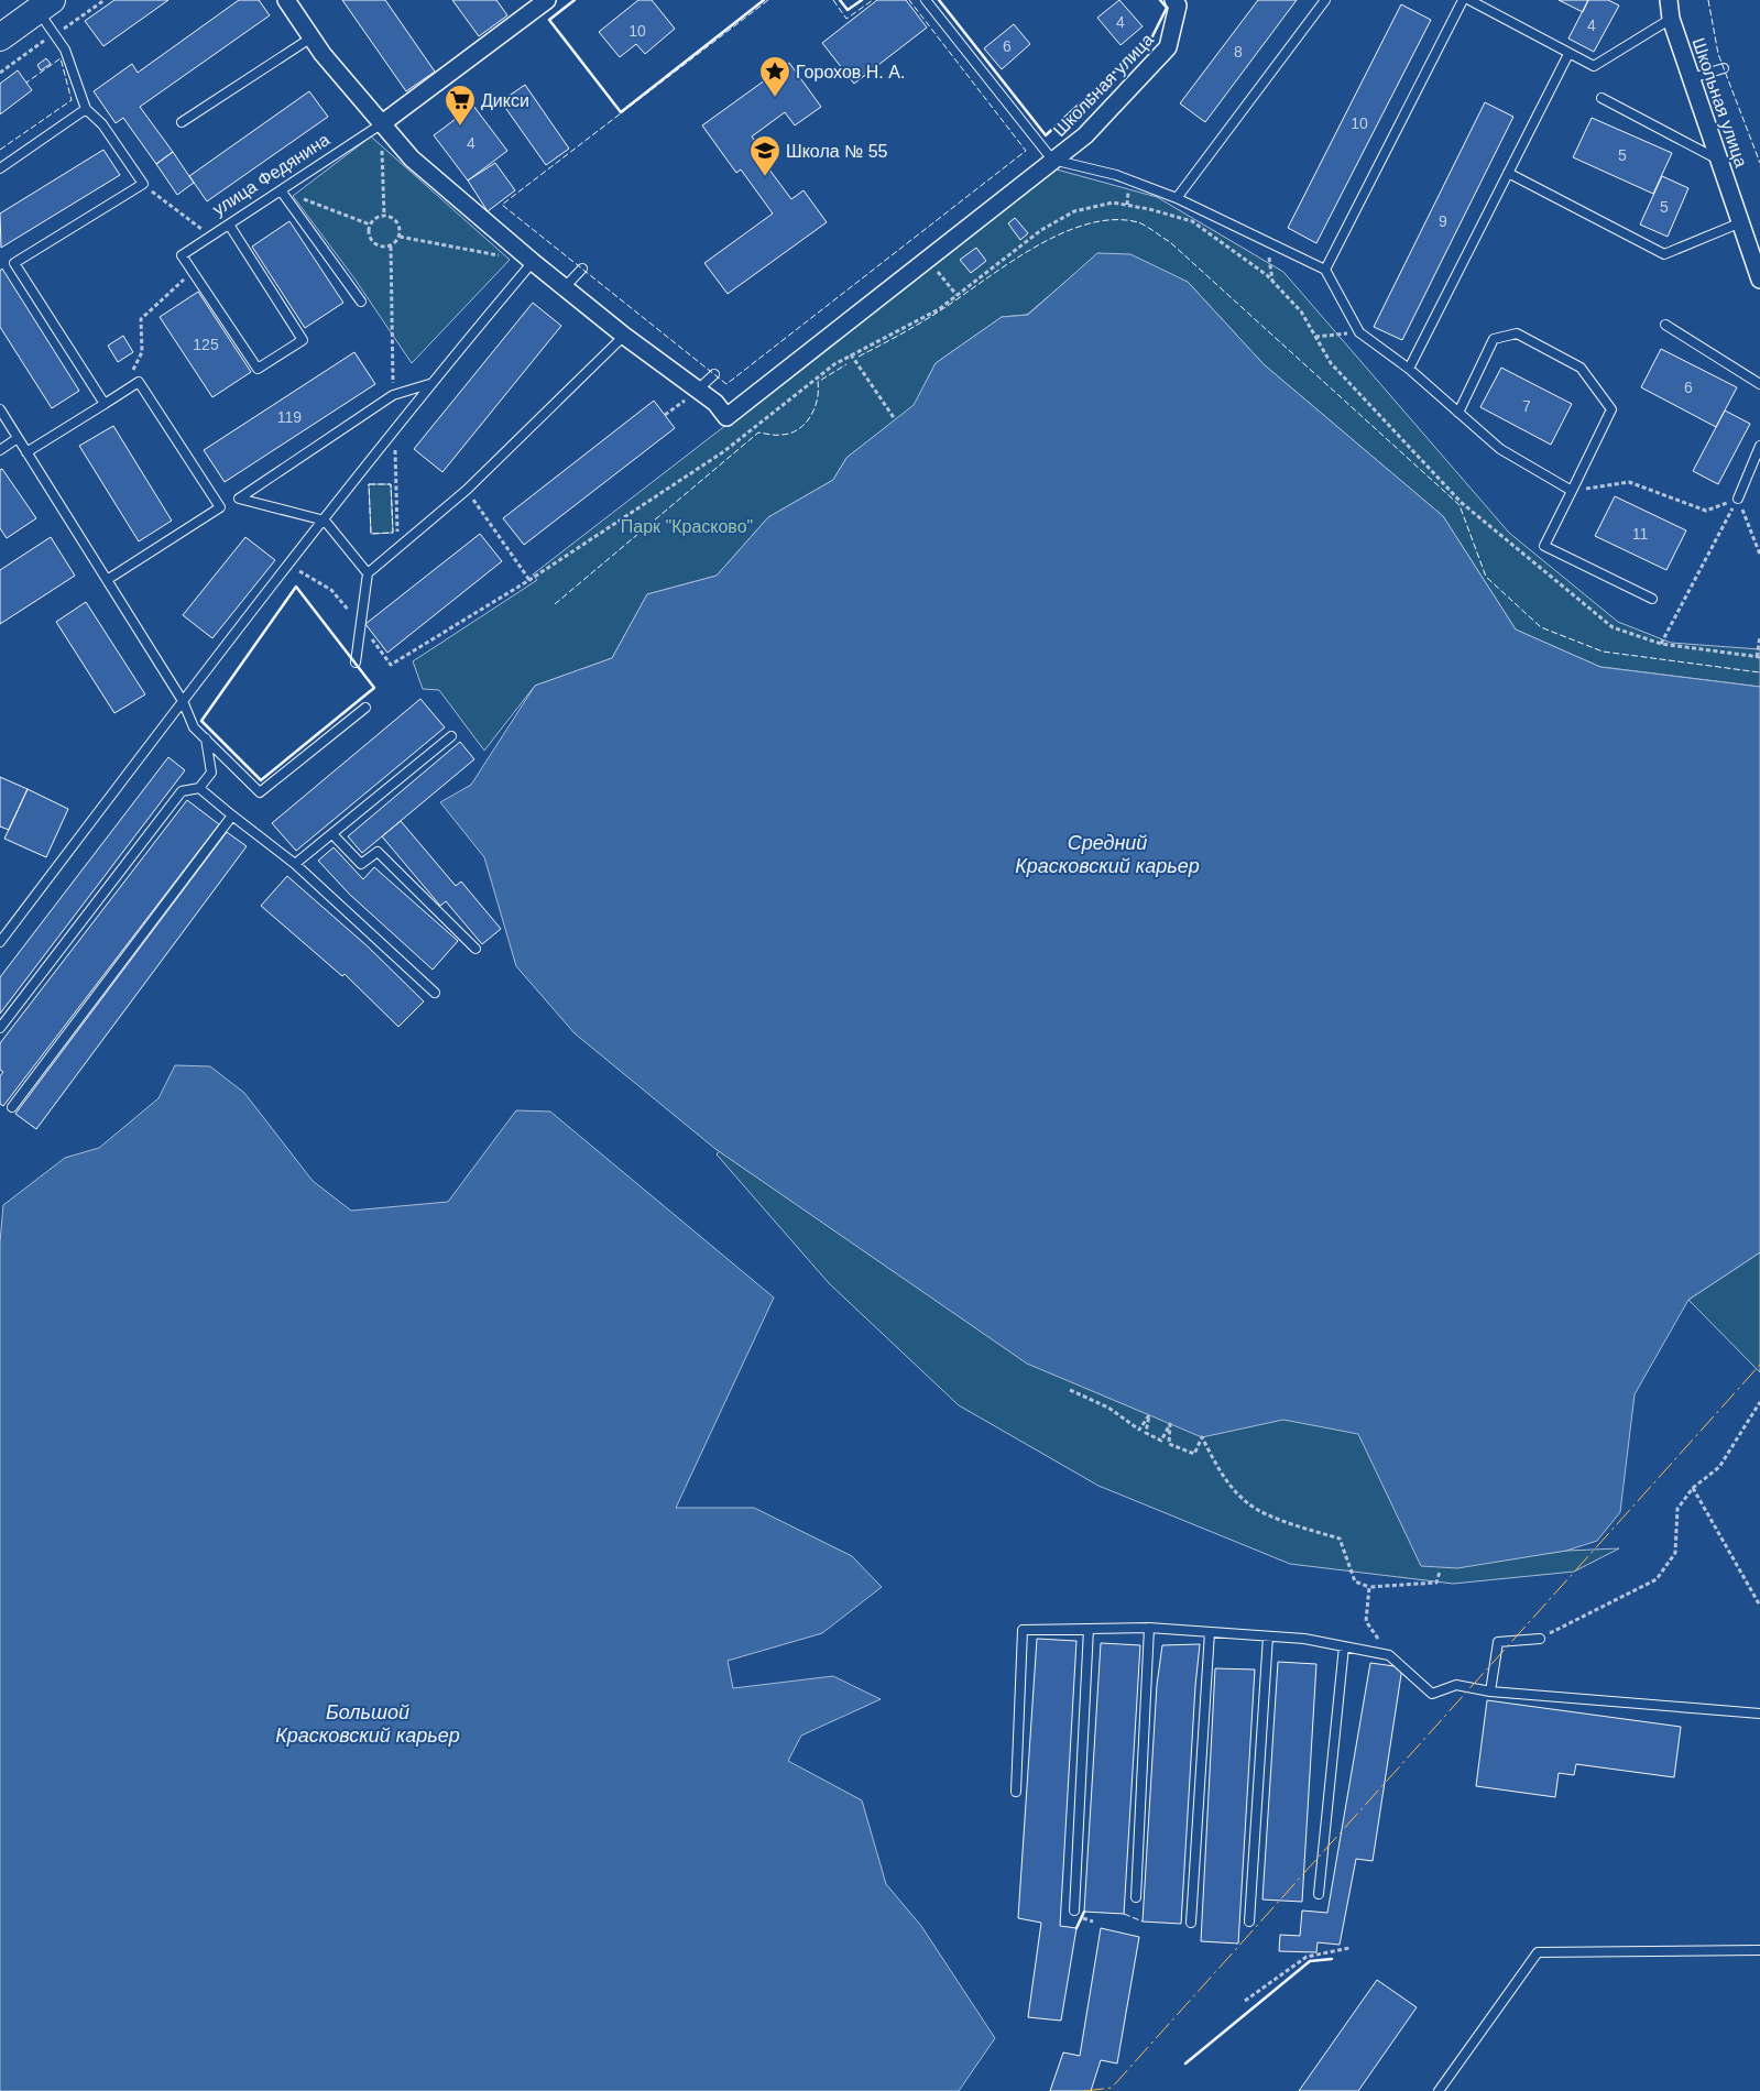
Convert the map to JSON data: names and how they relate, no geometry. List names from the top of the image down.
{
  "streets": {
    "street": ["Школьная улица", "улица Федянина"]
  },
  "water": ["Средний Красковский карьер", "Большой Красковский карьер"],
  "parks": ["Парк \"Красково\""],
  "places": {
    "place": ["Горохов Н. А."],
    "supermarket": ["Дикси"],
    "school or university": ["Школа № 55"]
  },
  "house_numbers": [
    "4",
    "4",
    "10",
    "6",
    "8",
    "10",
    "4",
    "5",
    "5",
    "9",
    "125",
    "6",
    "7",
    "119",
    "11"
  ]
}
